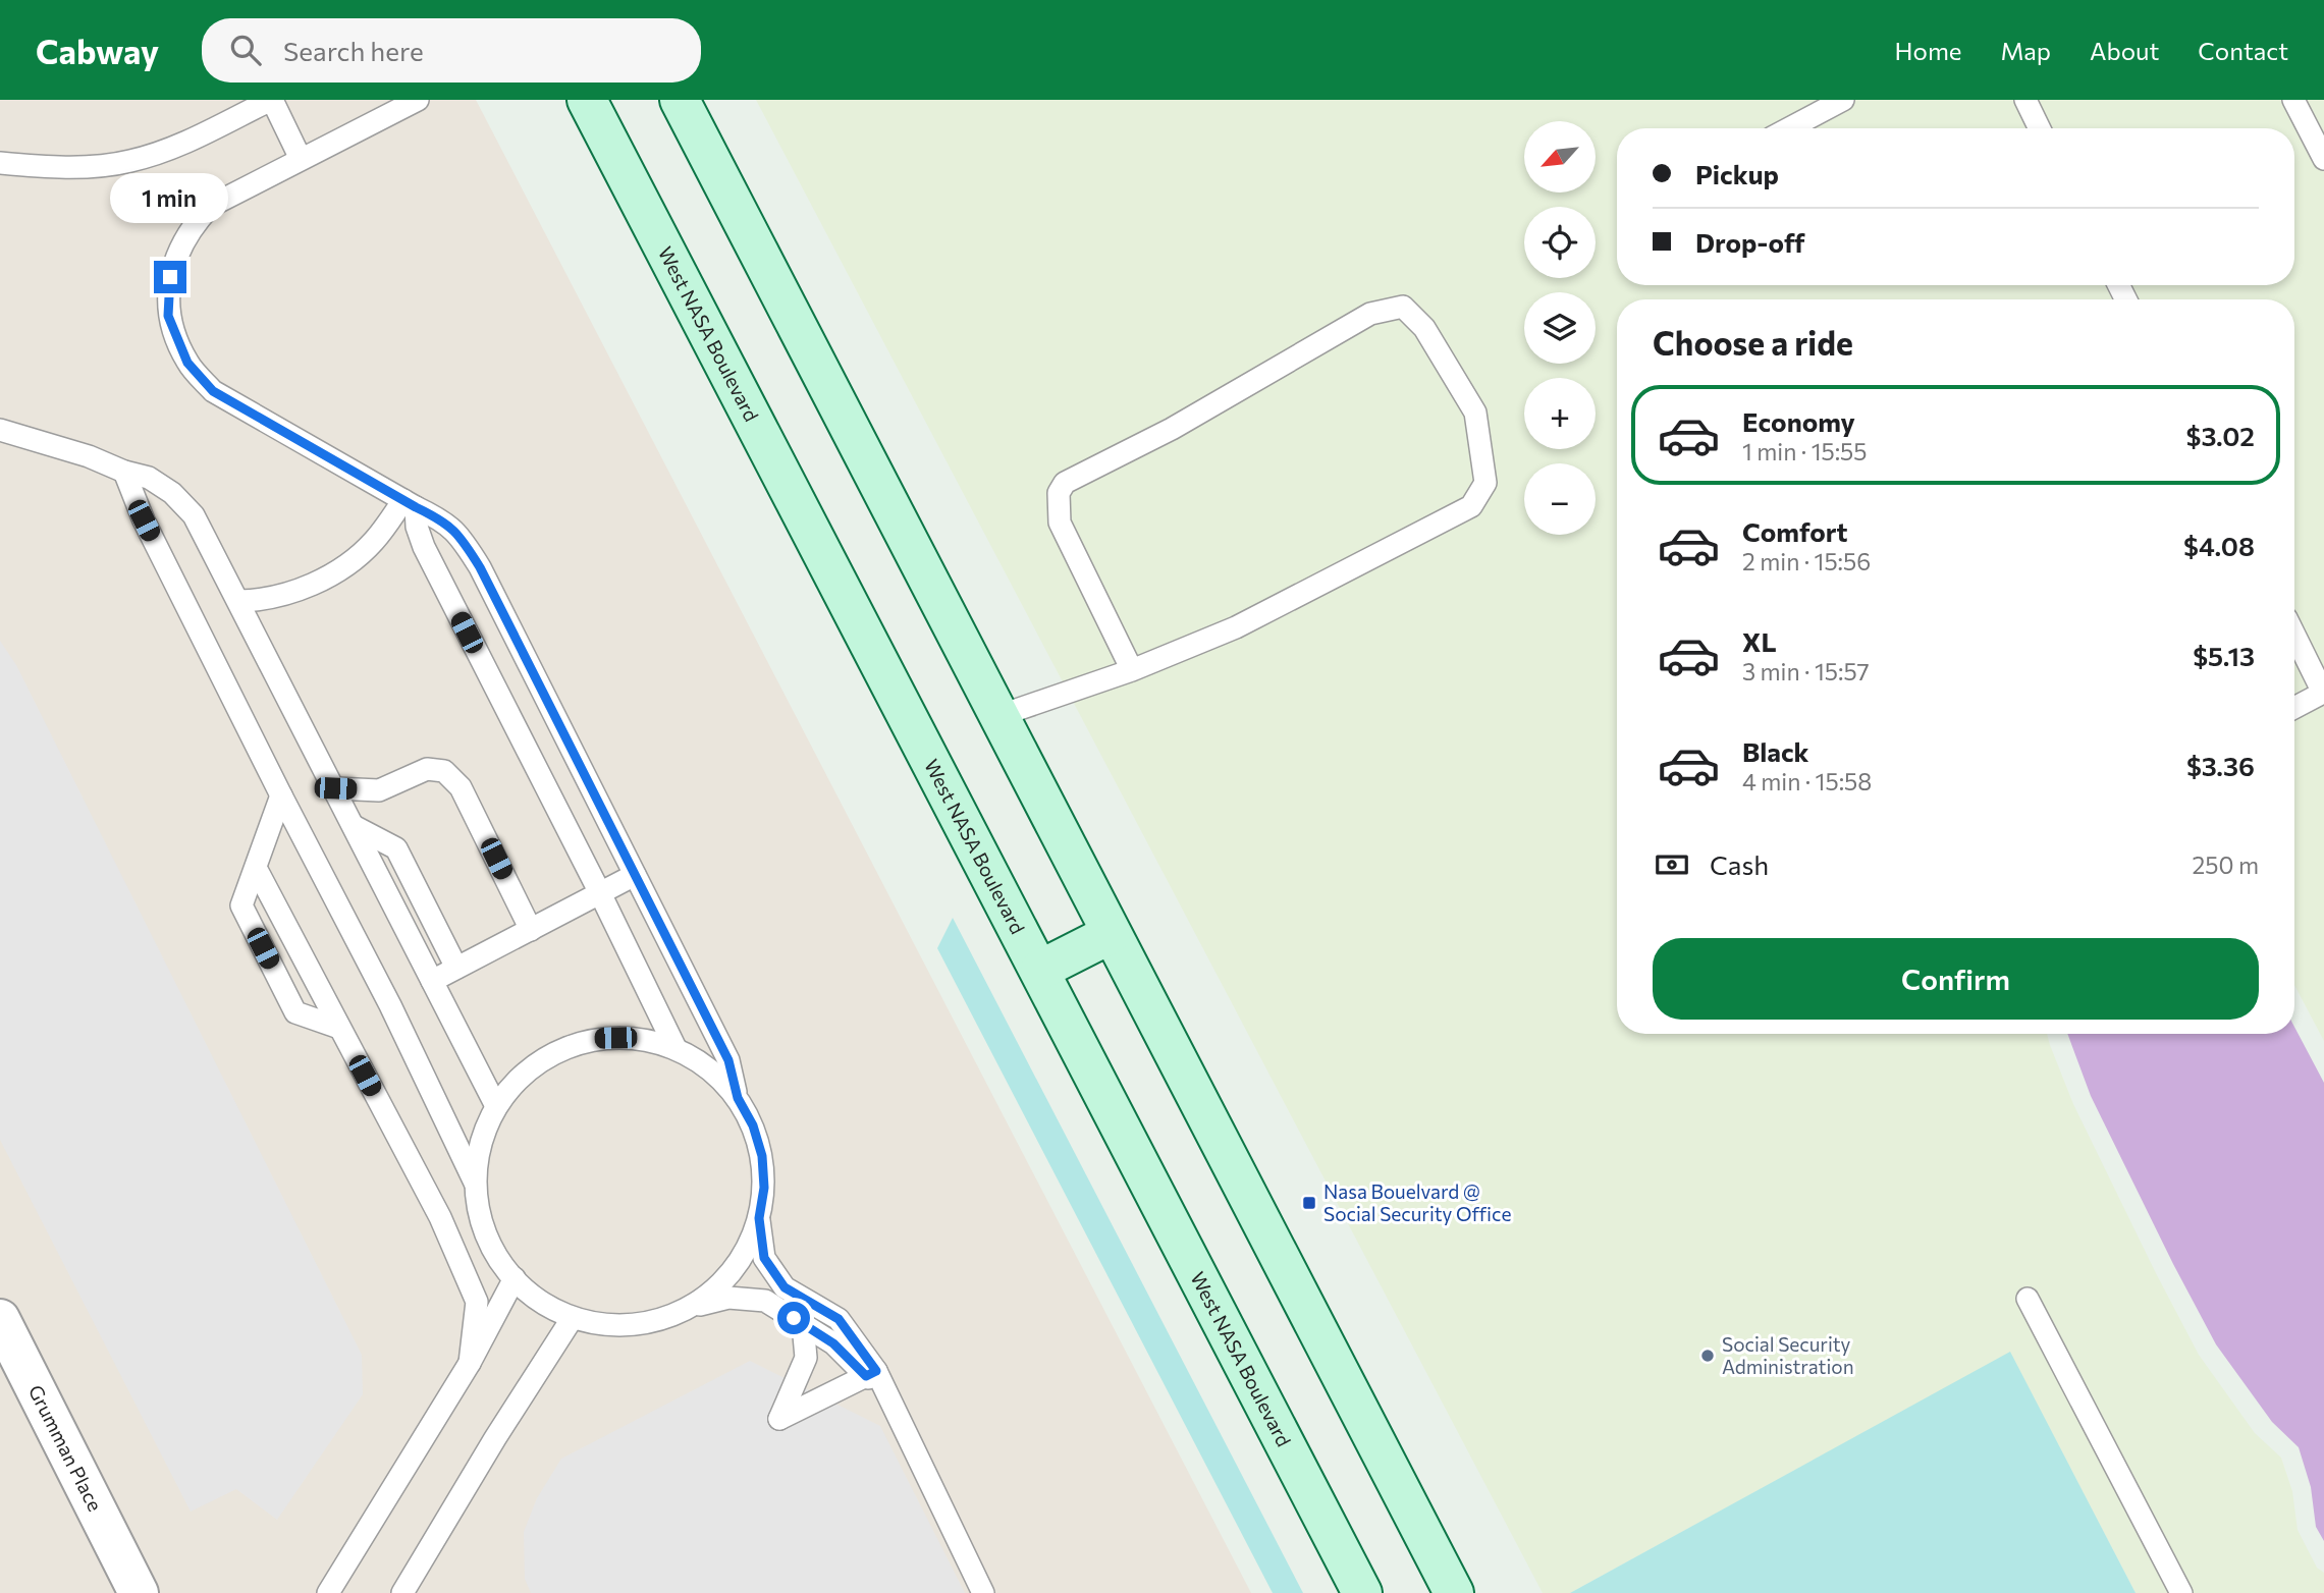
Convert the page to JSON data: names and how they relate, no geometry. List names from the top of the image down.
{
  "streets": {
    "main road": ["West NASA Boulevard"],
    "street": ["Grumman Place"]
  },
  "places": {
    "transit": ["Nasa Bouelvard @ Social Security Office"],
    "other": ["Social Security Administration"]
  },
  "north": "bottom left",
  "page": {
    "header": "Cabway",
    "search": "Search here",
    "nav": [
      "Home",
      "Map",
      "About",
      "Contact"
    ],
    "map_buttons": ["+", "−"],
    "banner": ["Pickup", "Drop-off"],
    "bubble": "1 min",
    "heading": "Choose a ride",
    "list": [
      {
        "name": "Economy",
        "note": "1 min · 15:55",
        "value": "$3.02"
      },
      {
        "name": "Comfort",
        "note": "2 min · 15:56",
        "value": "$4.08"
      },
      {
        "name": "XL",
        "note": "3 min · 15:57",
        "value": "$5.13"
      },
      {
        "name": "Black",
        "note": "4 min · 15:58",
        "value": "$3.36"
      }
    ],
    "pay": ["Cash", "250 m"],
    "buttons": "Confirm"
  }
}
